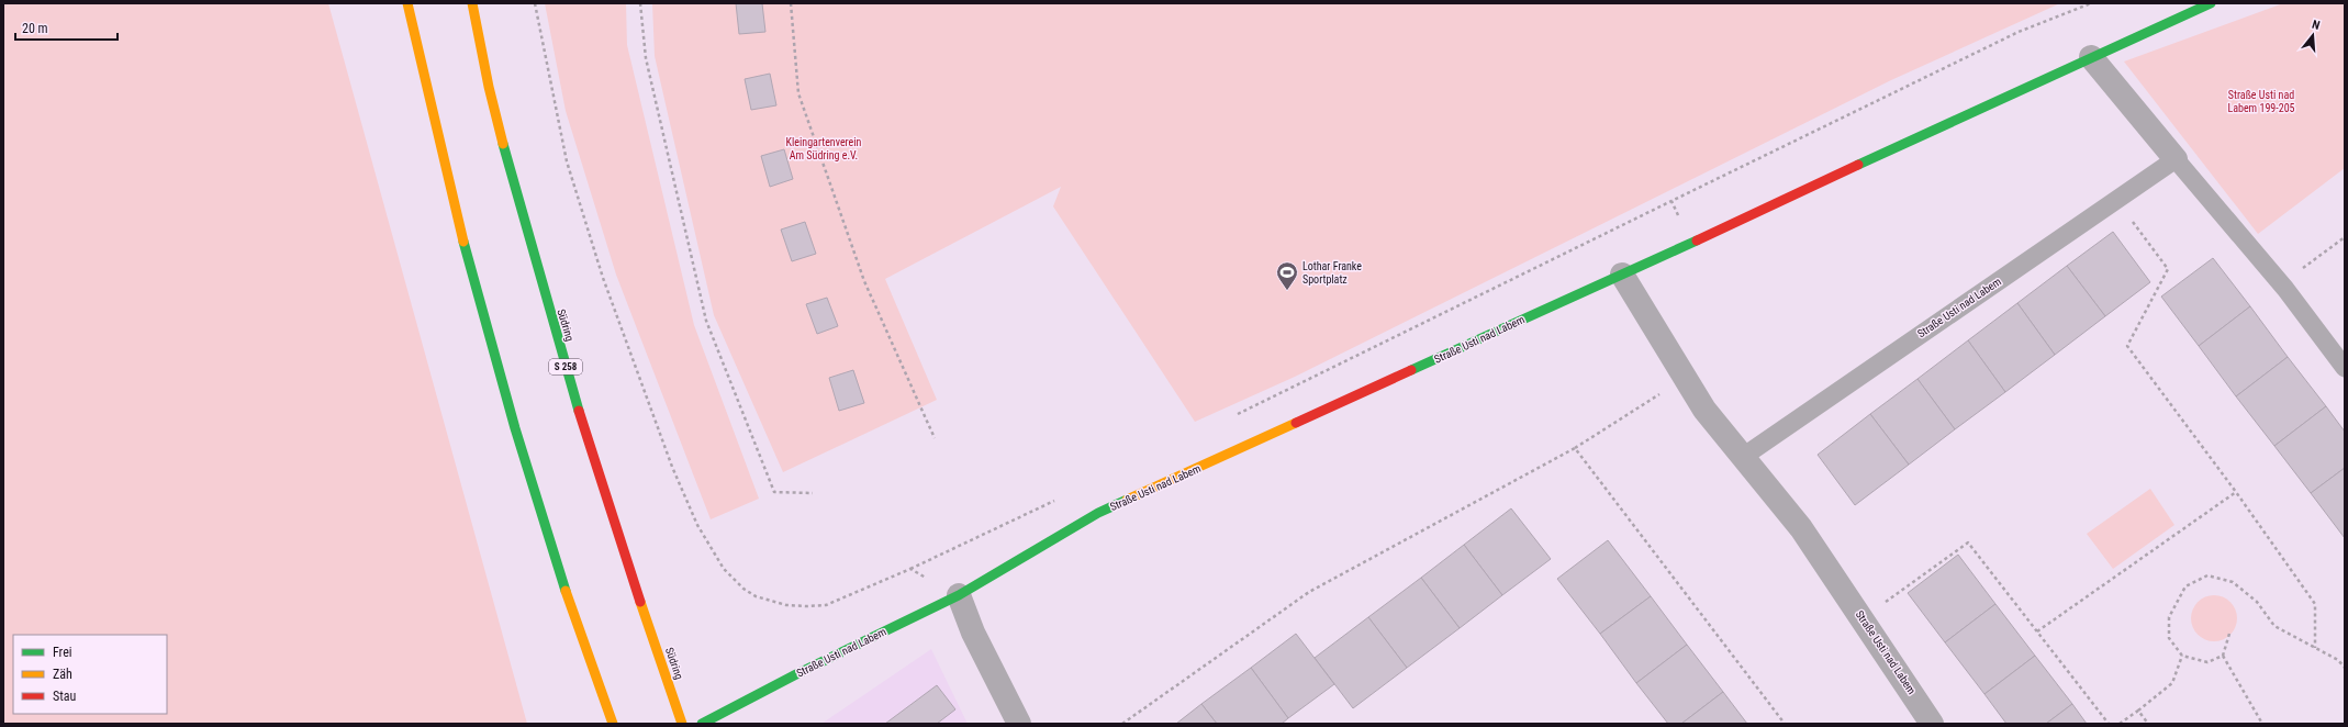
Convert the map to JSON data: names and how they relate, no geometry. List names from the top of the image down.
{
  "streets": {
    "street": ["Straße Usti nad Labem", "Südring", "S 258"]
  },
  "parks": ["Straße Usti nad Labem 199-205", "Kleingartenverein Am Südring e.V."],
  "places": {
    "sports": ["Lothar Franke Sportplatz"]
  },
  "legend": ["Frei", "Zäh", "Stau"],
  "scale_bar": "20 m",
  "north": "top"
}
